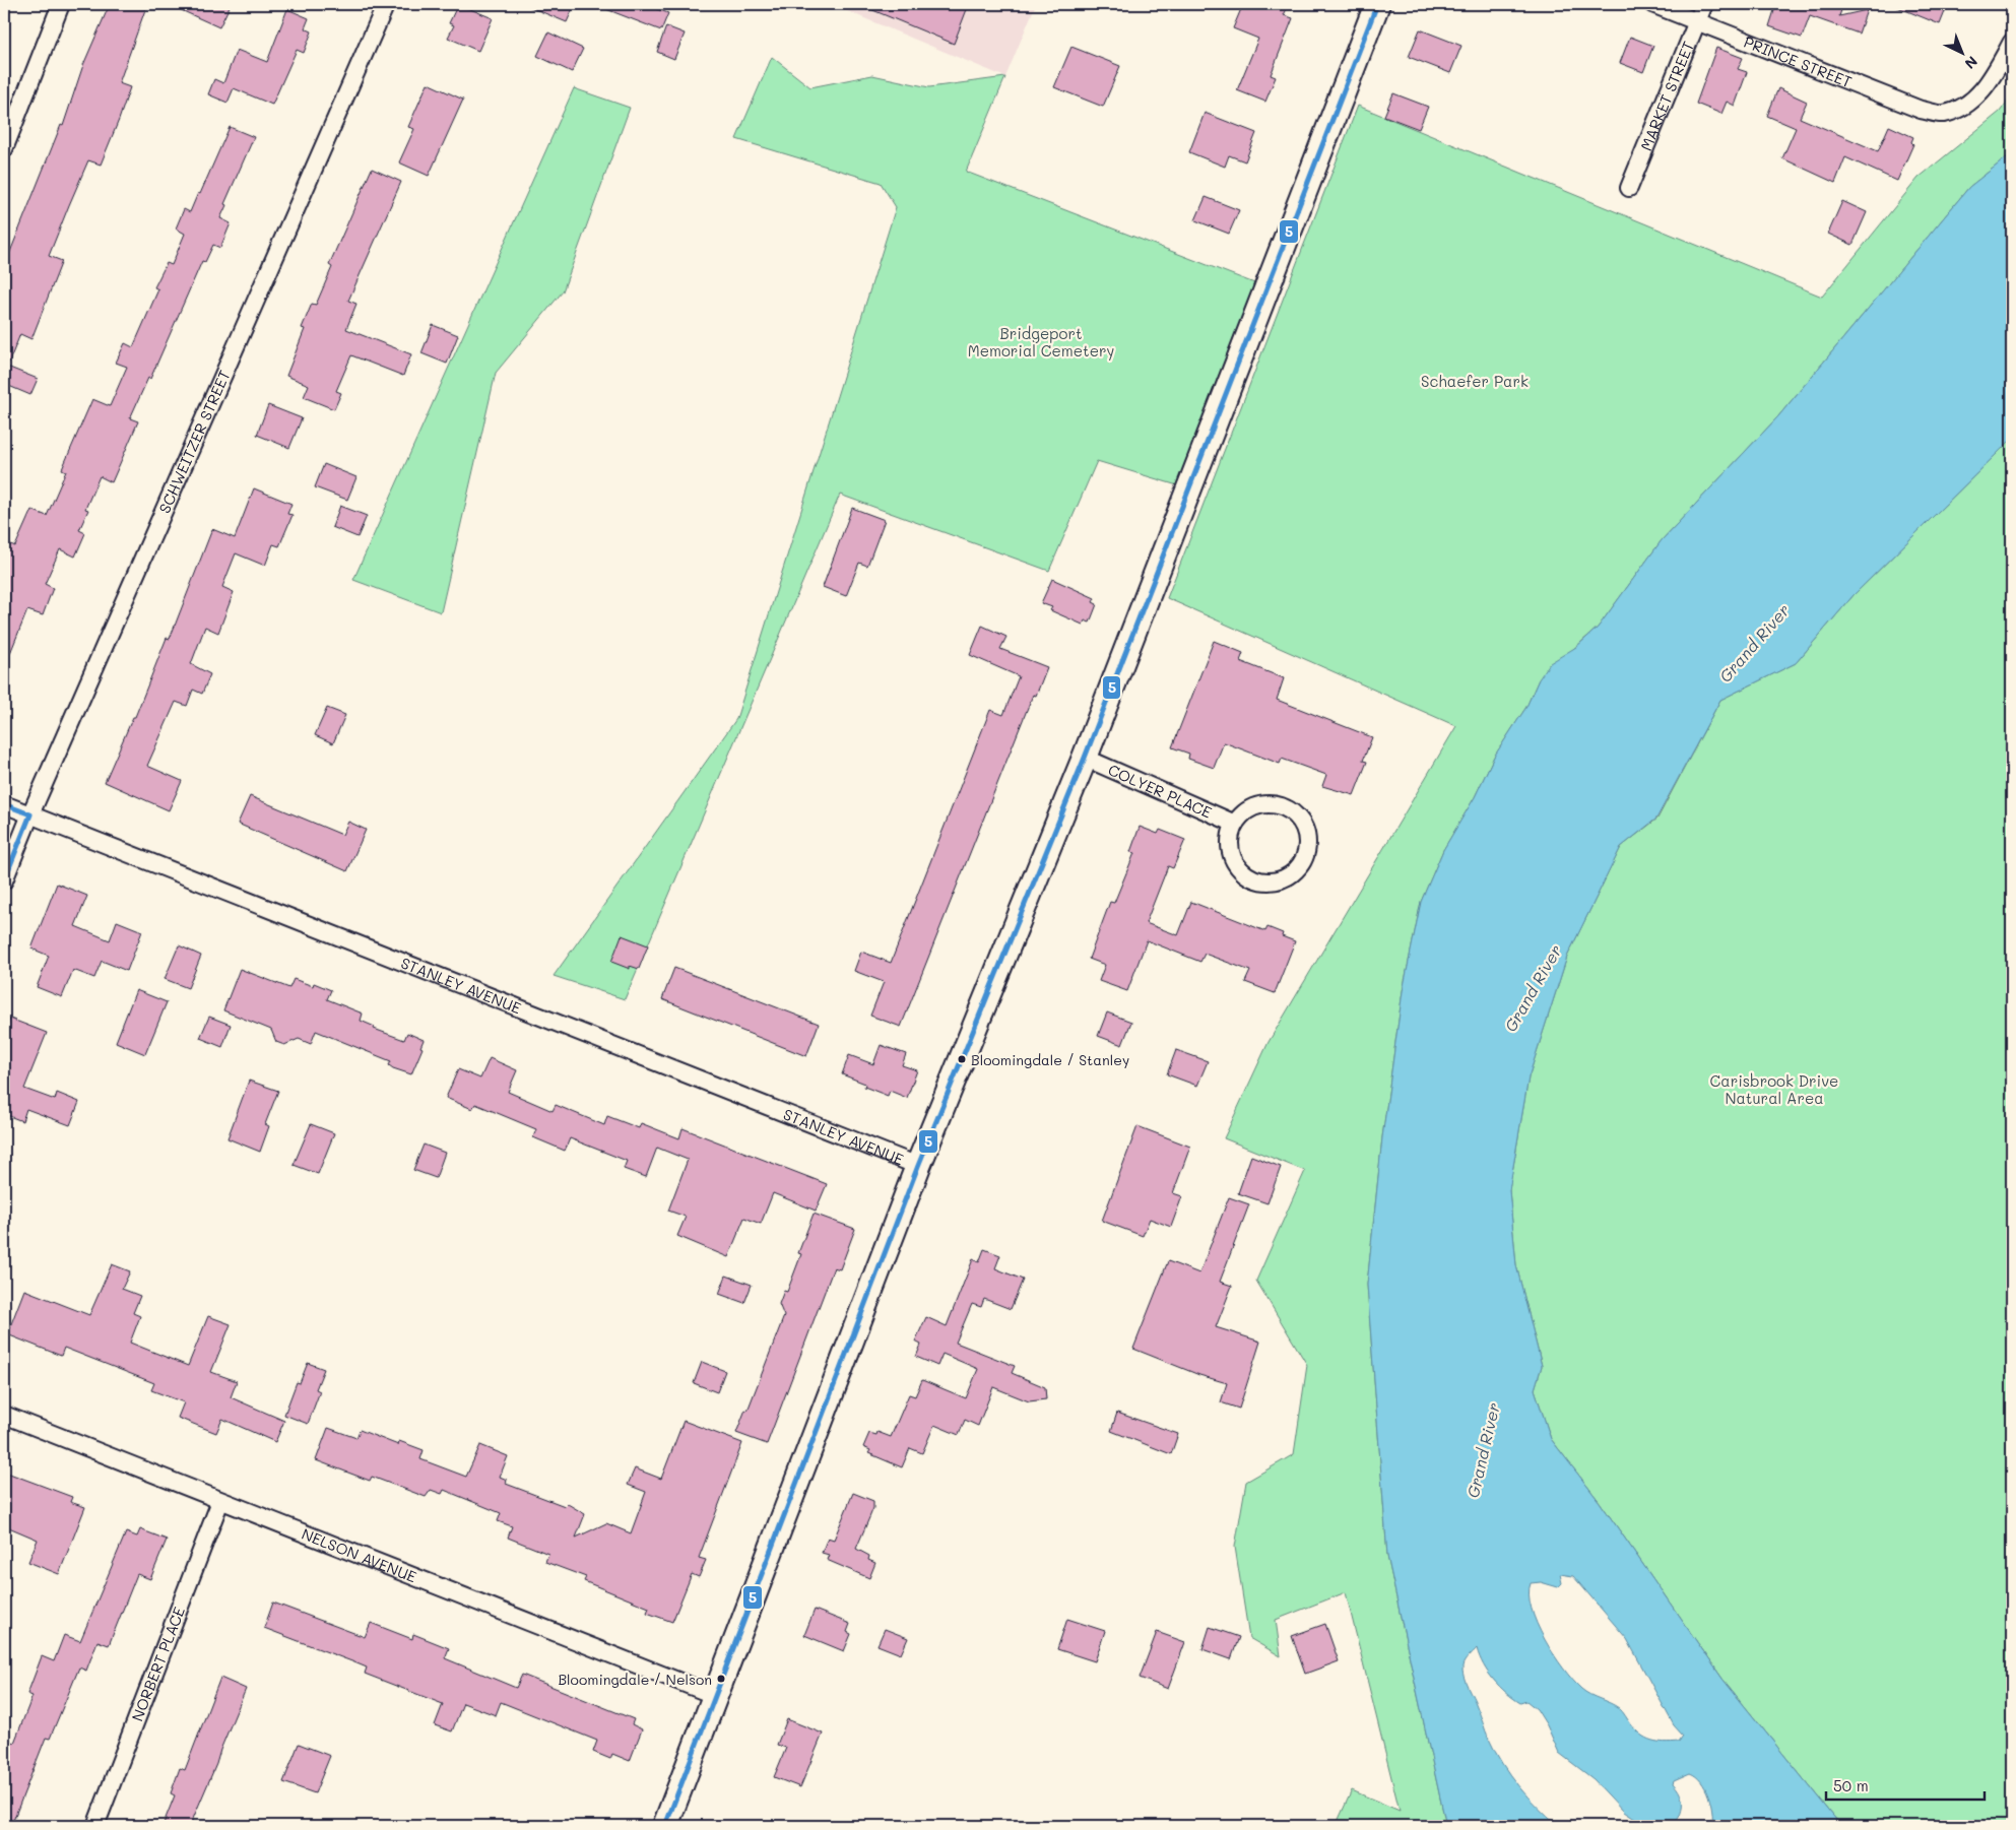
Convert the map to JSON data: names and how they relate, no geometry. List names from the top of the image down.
{
  "streets": {
    "street": [
      "PRINCE STREET",
      "MARKET STREET",
      "SCHWEITZER STREET",
      "COLYER PLACE",
      "STANLEY AVENUE",
      "NELSON AVENUE",
      "NORBERT PLACE"
    ]
  },
  "crossings": [
    ["PRINCE STREET", "MARKET STREET"],
    ["SCHWEITZER STREET", "STANLEY AVENUE"],
    ["NELSON AVENUE", "NORBERT PLACE"]
  ],
  "water": ["Grand River"],
  "parks": ["Bridgeport Memorial Cemetery", "Schaefer Park", "Carisbrook Drive Natural Area"],
  "places": ["Bloomingdale / Stanley", "Bloomingdale / Nelson"],
  "lines": ["transit line 5"],
  "scale_bar": "50 m",
  "north": "bottom right"
}
